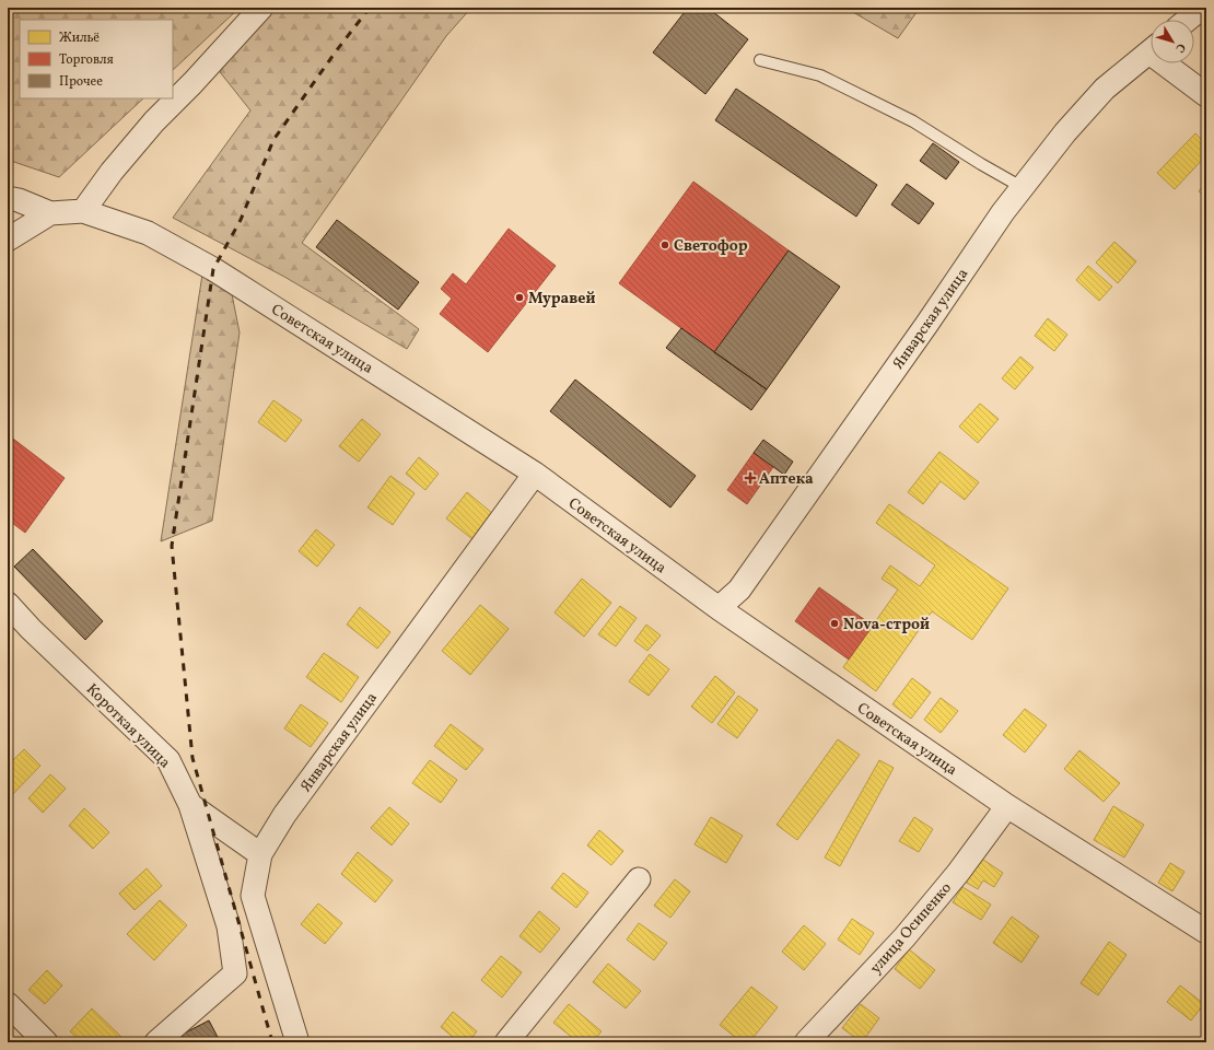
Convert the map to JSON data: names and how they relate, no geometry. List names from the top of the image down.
{
  "streets": {
    "street": [
      "Январская улица",
      "Советская улица",
      "Короткая улица",
      "улица Осипенко"
    ]
  },
  "crossings": [
    ["Январская улица", "Советская улица"],
    ["Советская улица", "улица Осипенко"]
  ],
  "places": {
    "other": ["Светофор", "Муравей", "Nova-строй"],
    "health": ["Аптека"]
  },
  "legend": ["Жильё", "Торговля", "Прочее"],
  "north": "bottom right"
}
